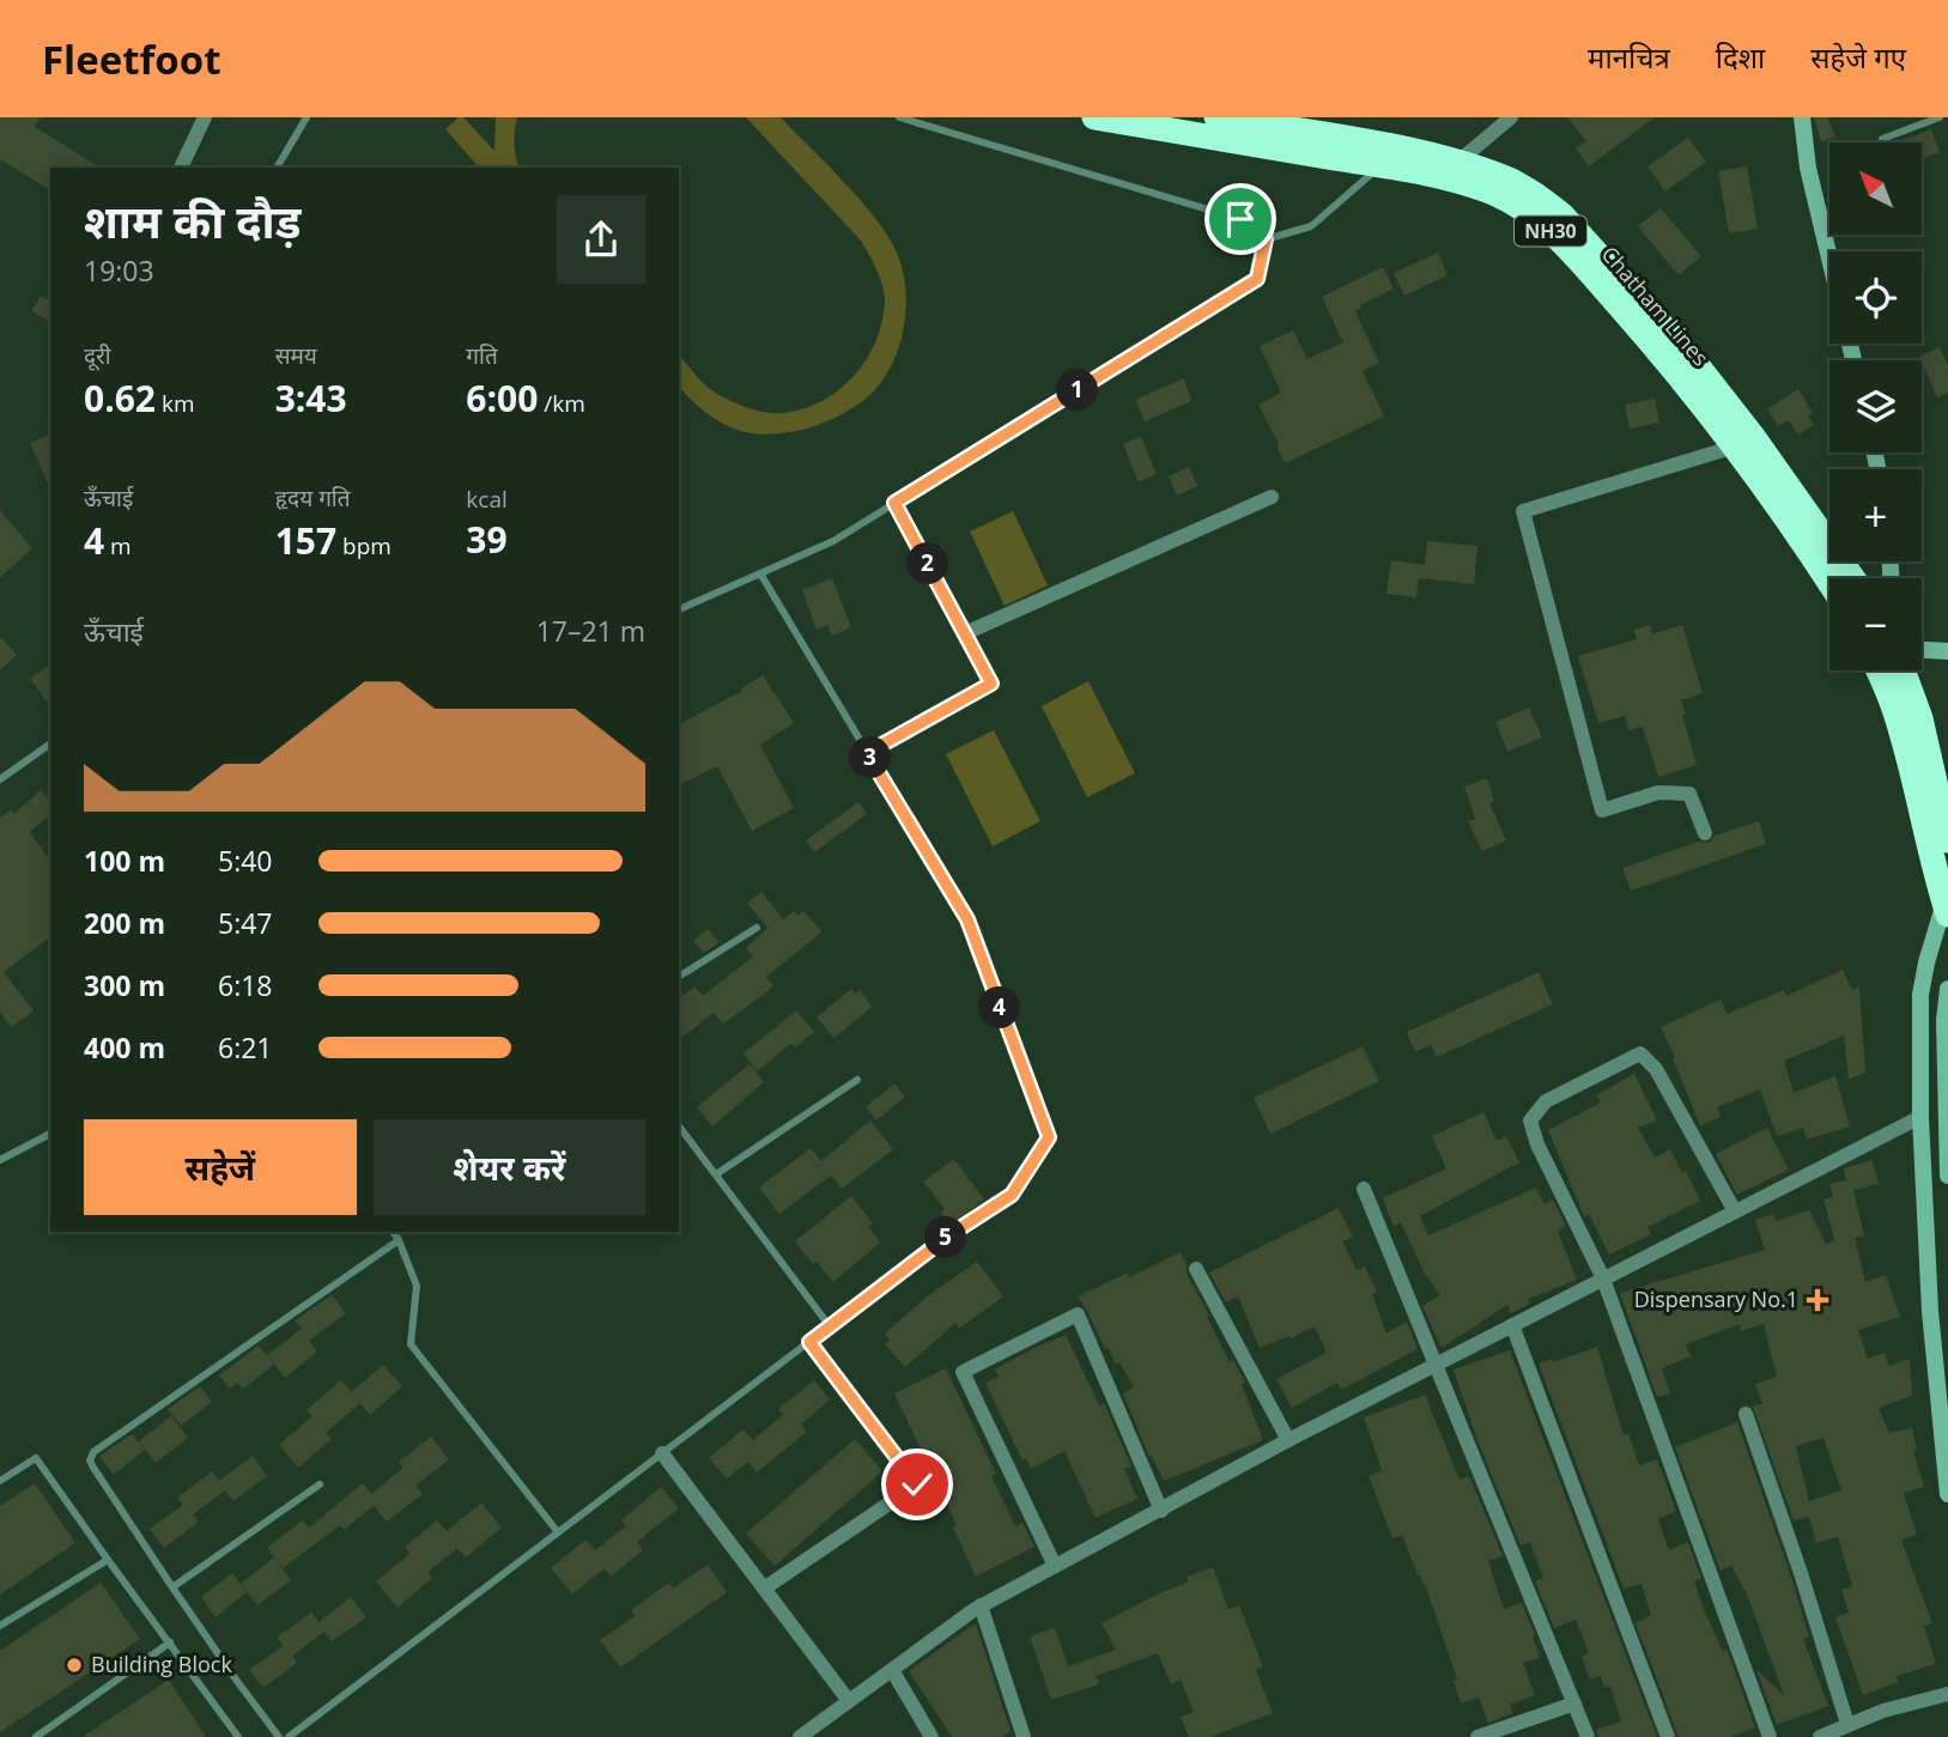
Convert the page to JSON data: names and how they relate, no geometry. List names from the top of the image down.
{
  "streets": {
    "highway": ["NH30", "Chatham Lines"]
  },
  "places": {
    "health": ["Dispensary No.1"],
    "other": ["Building Block"]
  },
  "north": "top left",
  "page": {
    "header": "Fleetfoot",
    "nav": ["मानचित्र", "दिशा", "सहेजे गए"],
    "map_buttons": ["+", "−"],
    "heading": ["शाम की दौड़", "19:03"],
    "stats": [
      ["दूरी", "0.62 km"],
      ["समय", "3:43"],
      ["गति", "6:00 /km"],
      ["ऊँचाई", "4 m"],
      ["हृदय गति", "157 bpm"],
      ["kcal", "39"]
    ],
    "pins": [
      "1",
      "2",
      "3",
      "4",
      "5"
    ],
    "chart": ["ऊँचाई", "17–21 m"],
    "list": [
      {
        "name": "100 m",
        "note": "5:40"
      },
      {
        "name": "200 m",
        "note": "5:47"
      },
      {
        "name": "300 m",
        "note": "6:18"
      },
      {
        "name": "400 m",
        "note": "6:21"
      }
    ],
    "buttons": ["सहेजें", "शेयर करें"]
  }
}
